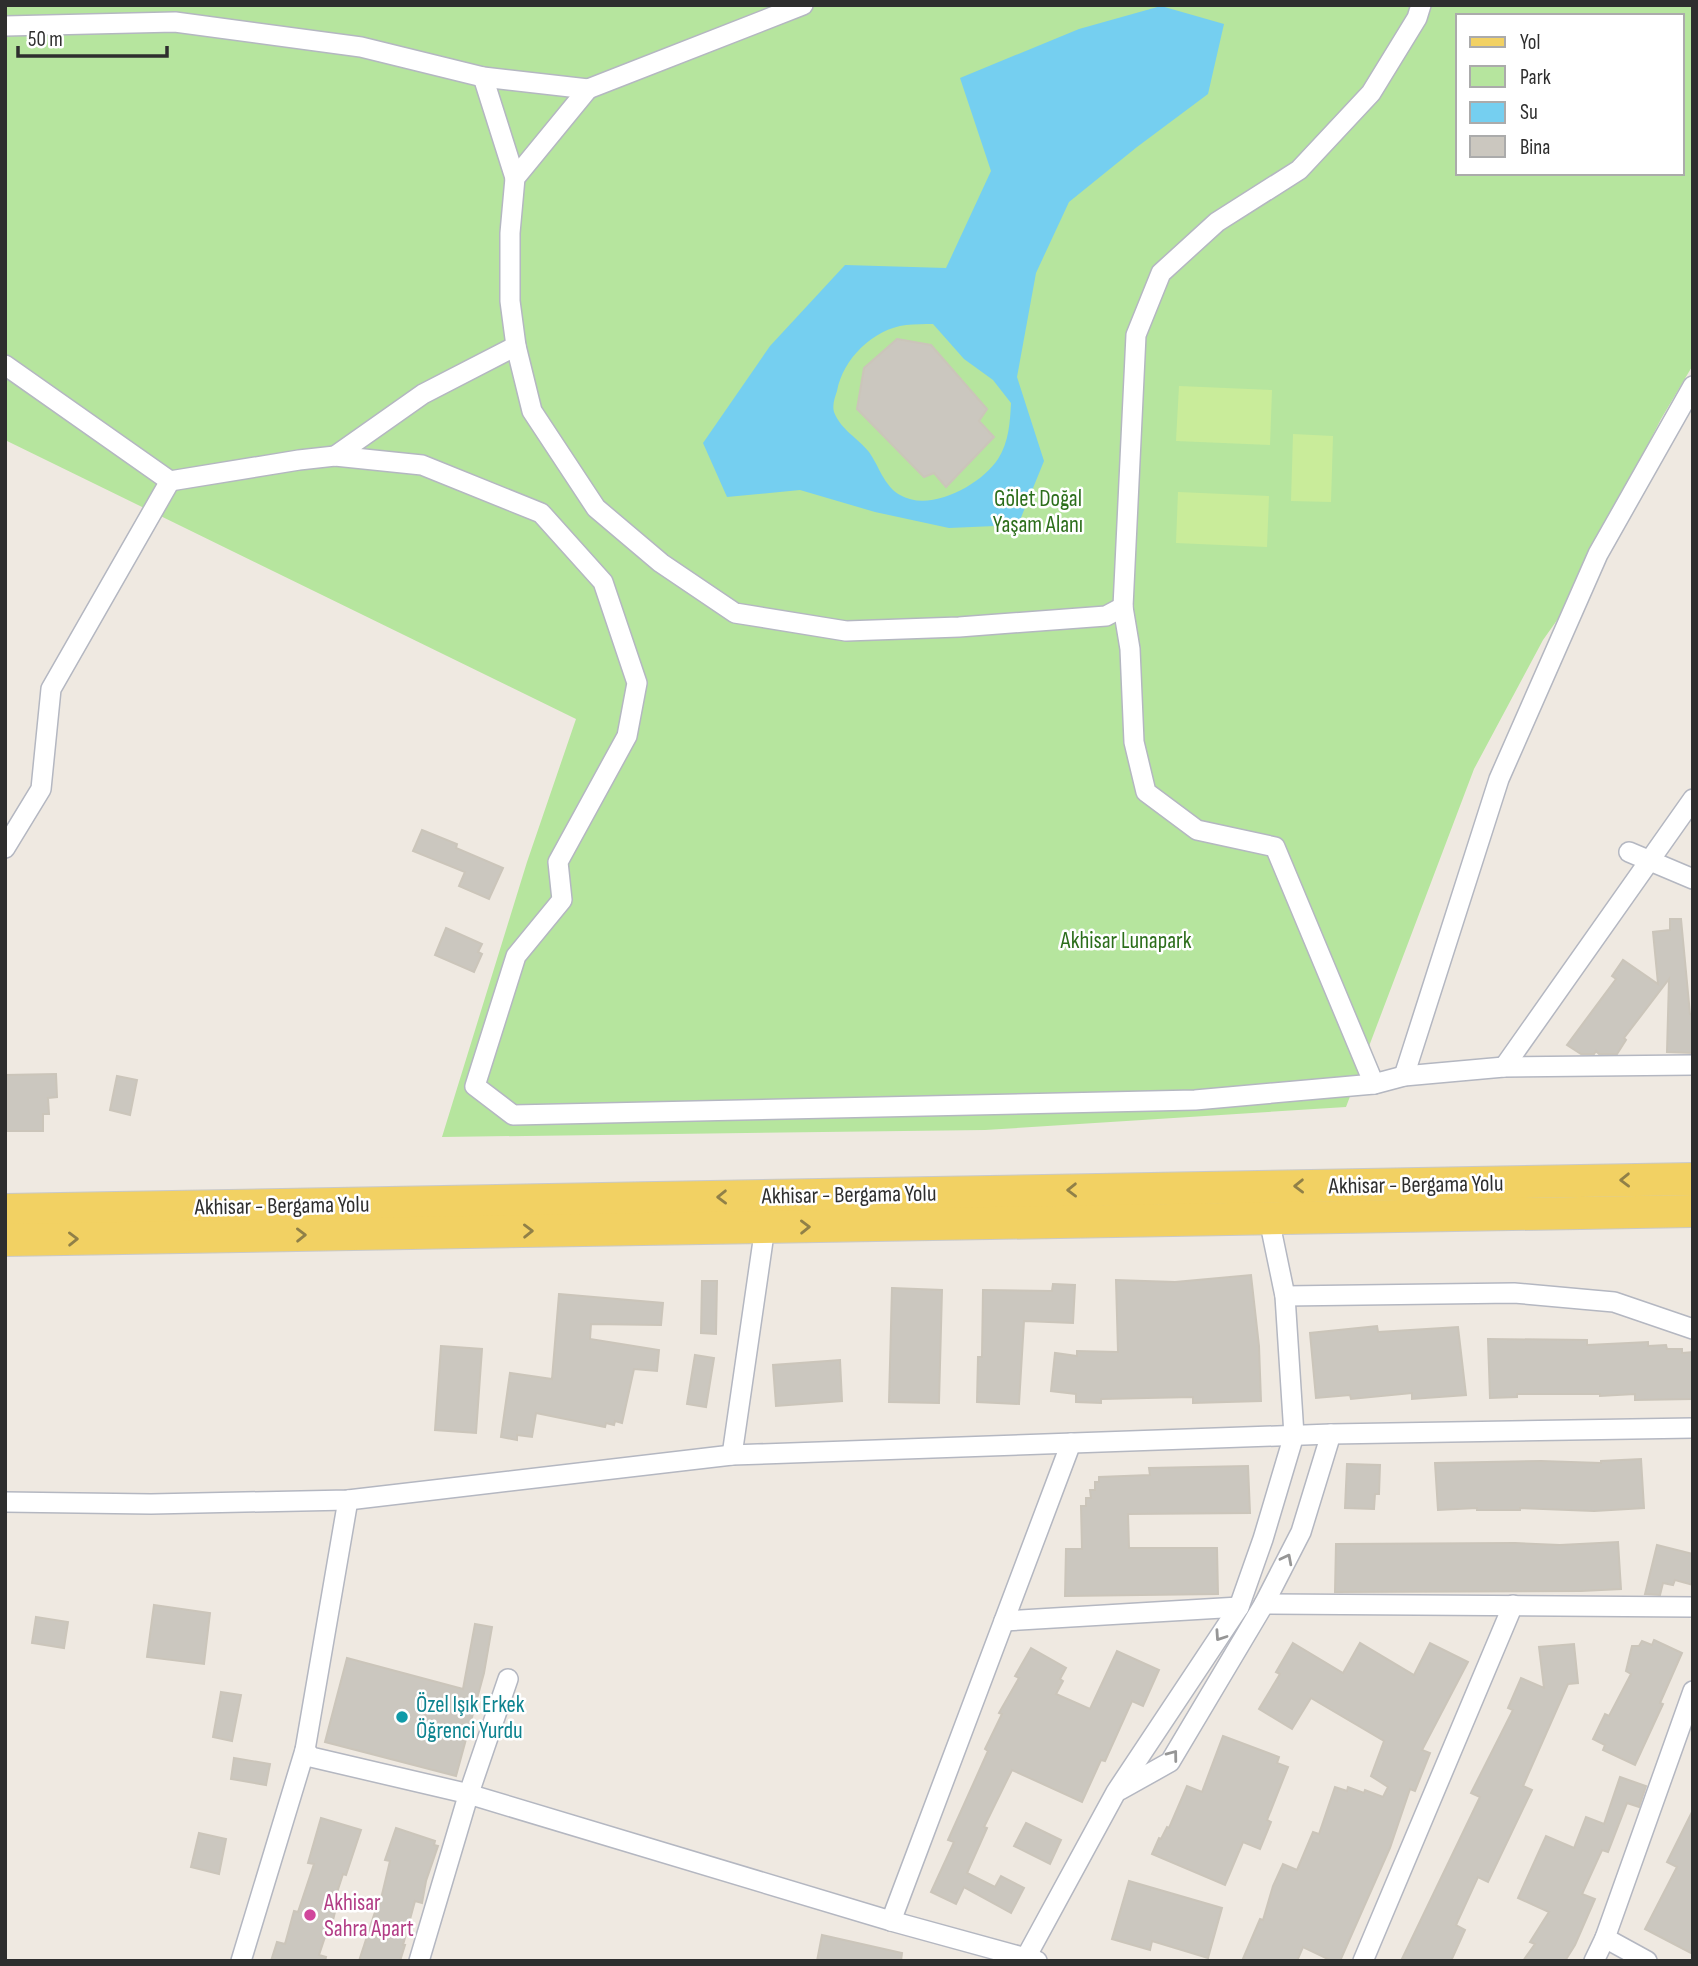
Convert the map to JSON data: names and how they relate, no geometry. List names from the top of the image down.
{
  "streets": {
    "main road": ["Akhisar - Bergama Yolu"]
  },
  "parks": ["Gölet Doğal Yaşam Alanı", "Akhisar Lunapark"],
  "places": ["Özel Işık Erkek Öğrenci Yurdu", "Akhisar Sahra Apart"],
  "legend": [
    "Yol",
    "Park",
    "Su",
    "Bina"
  ],
  "scale_bar": "50 m"
}
